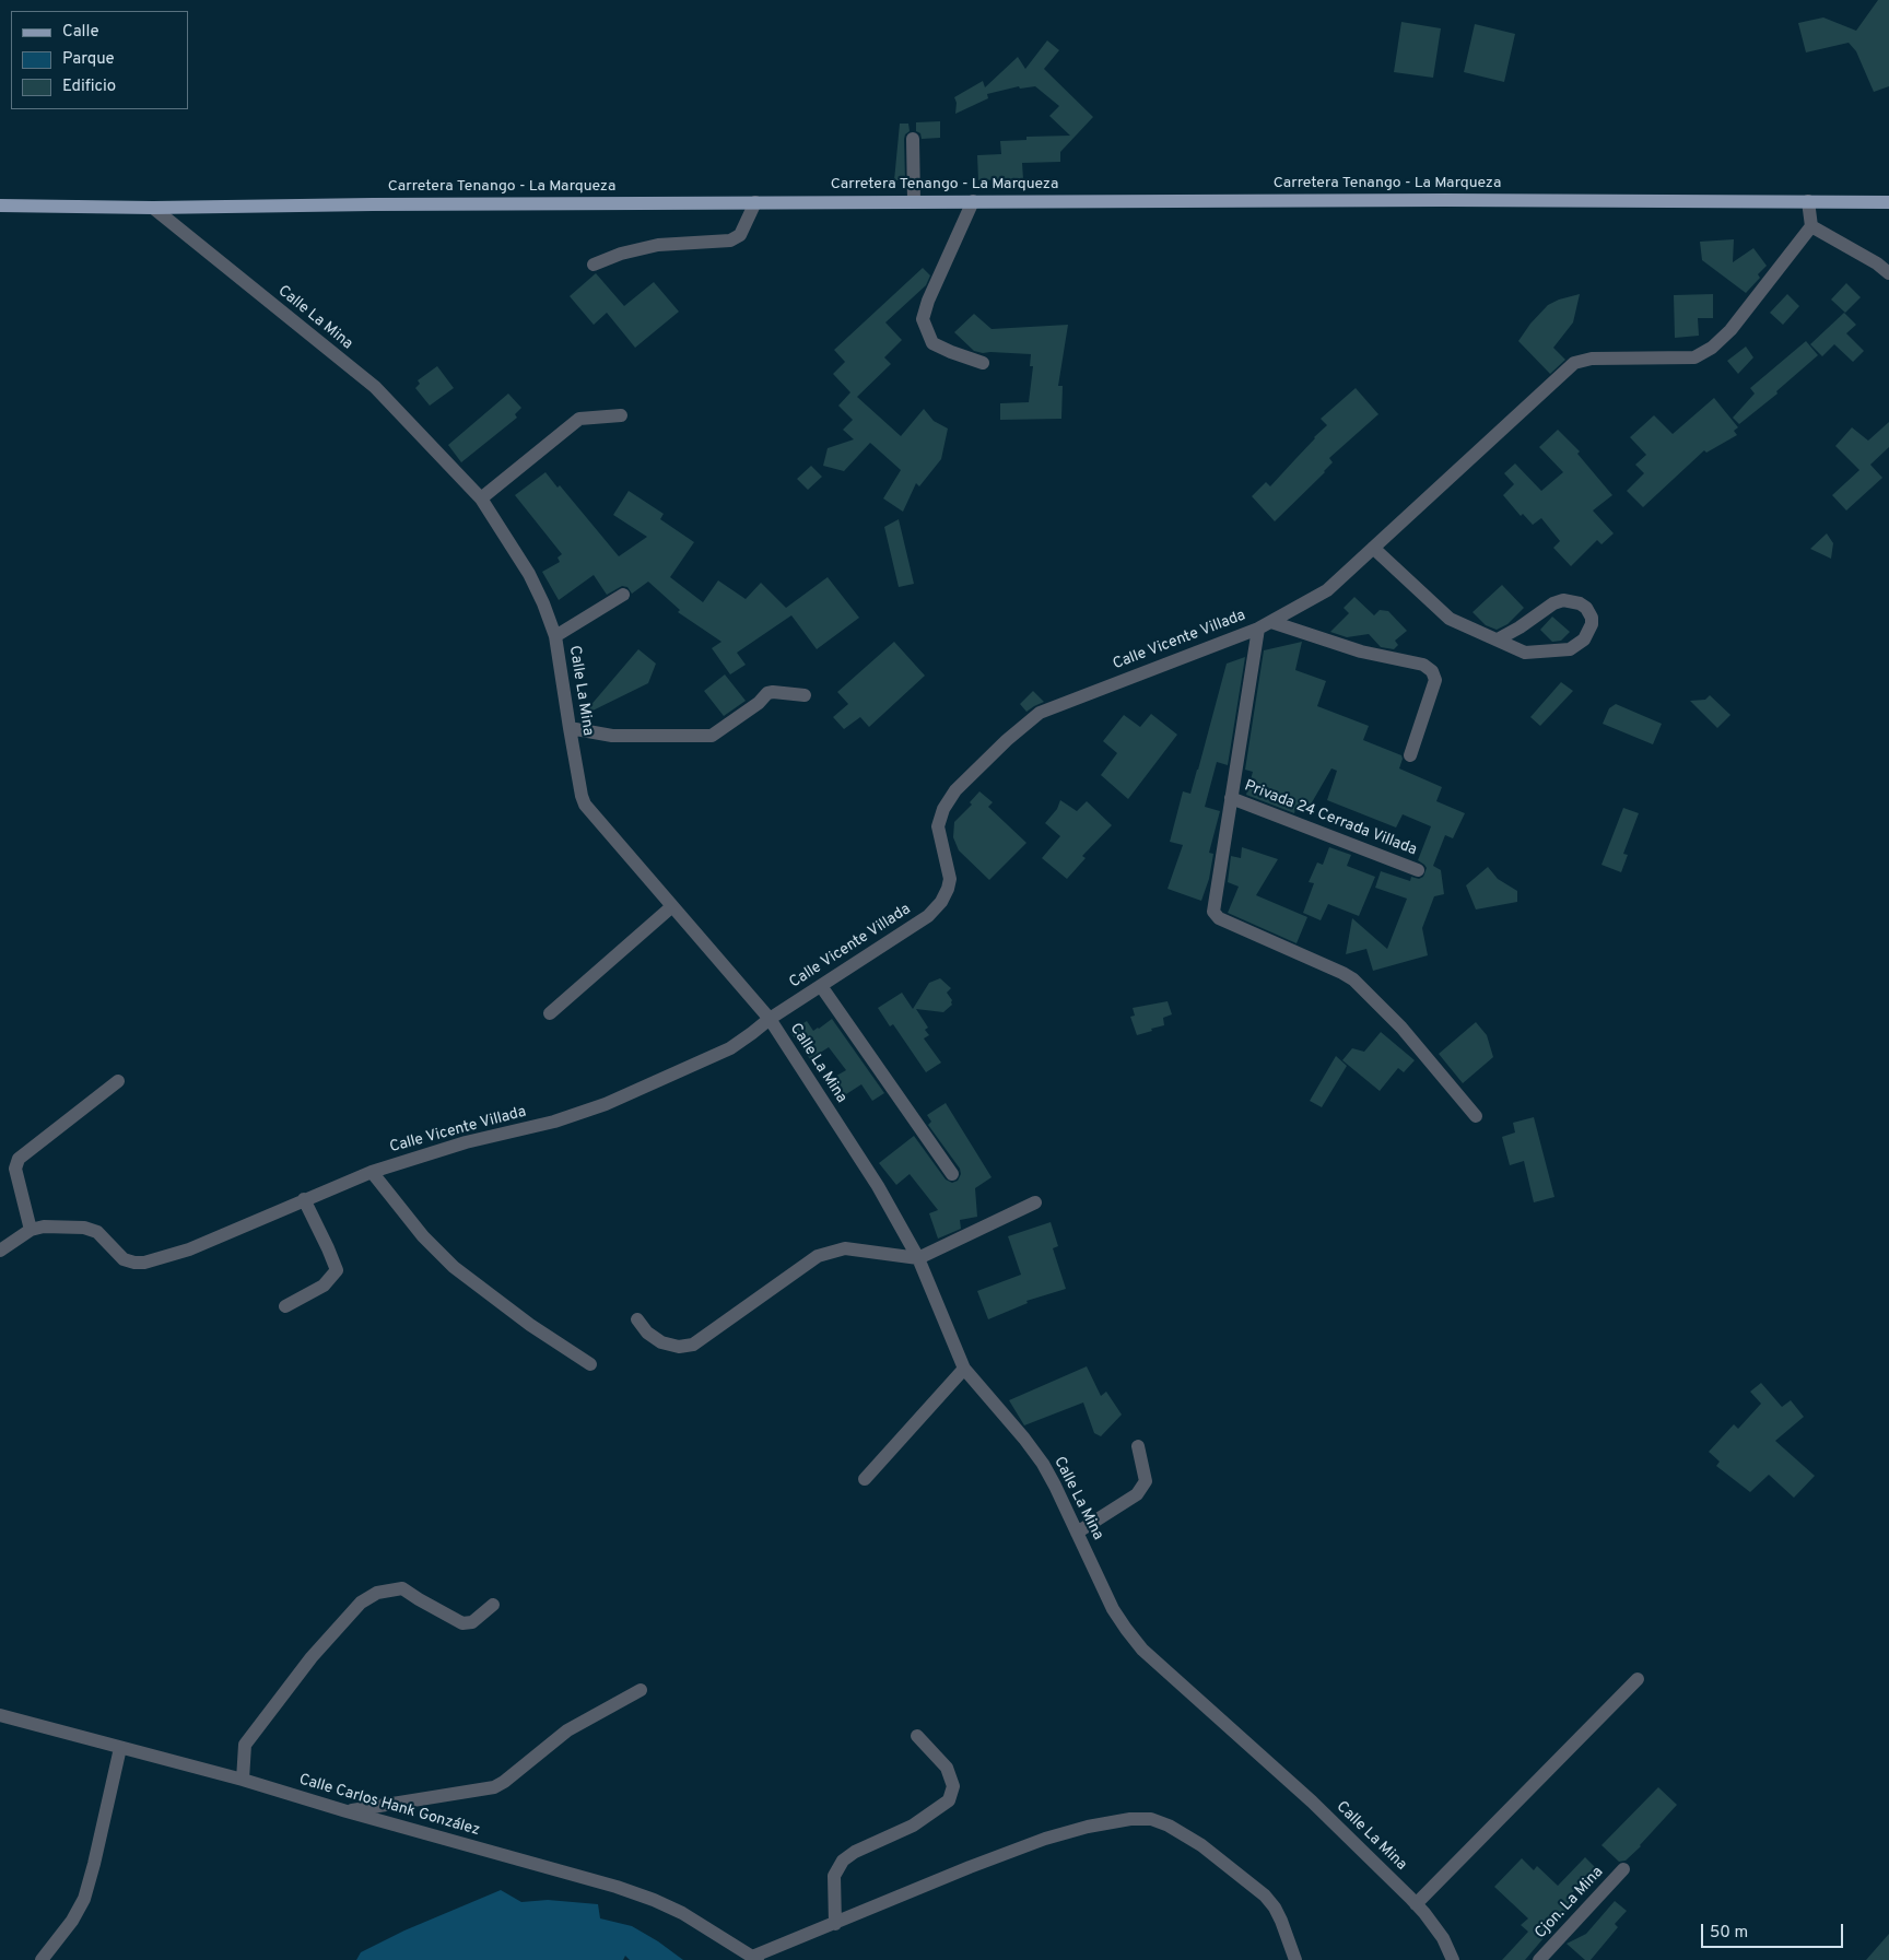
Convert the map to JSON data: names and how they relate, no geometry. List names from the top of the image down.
{
  "streets": {
    "main road": ["Carretera Tenango - La Marqueza"],
    "street": [
      "Calle La Mina",
      "Calle Vicente Villada",
      "Privada 24 Cerrada Villada",
      "Calle Carlos Hank González",
      "Cjon. La Mina"
    ]
  },
  "crossings": [
    ["Carretera Tenango - La Marqueza", "Calle La Mina"],
    ["Calle La Mina", "Calle Vicente Villada"]
  ],
  "legend": ["Calle", "Parque", "Edificio"],
  "scale_bar": "50 m"
}
